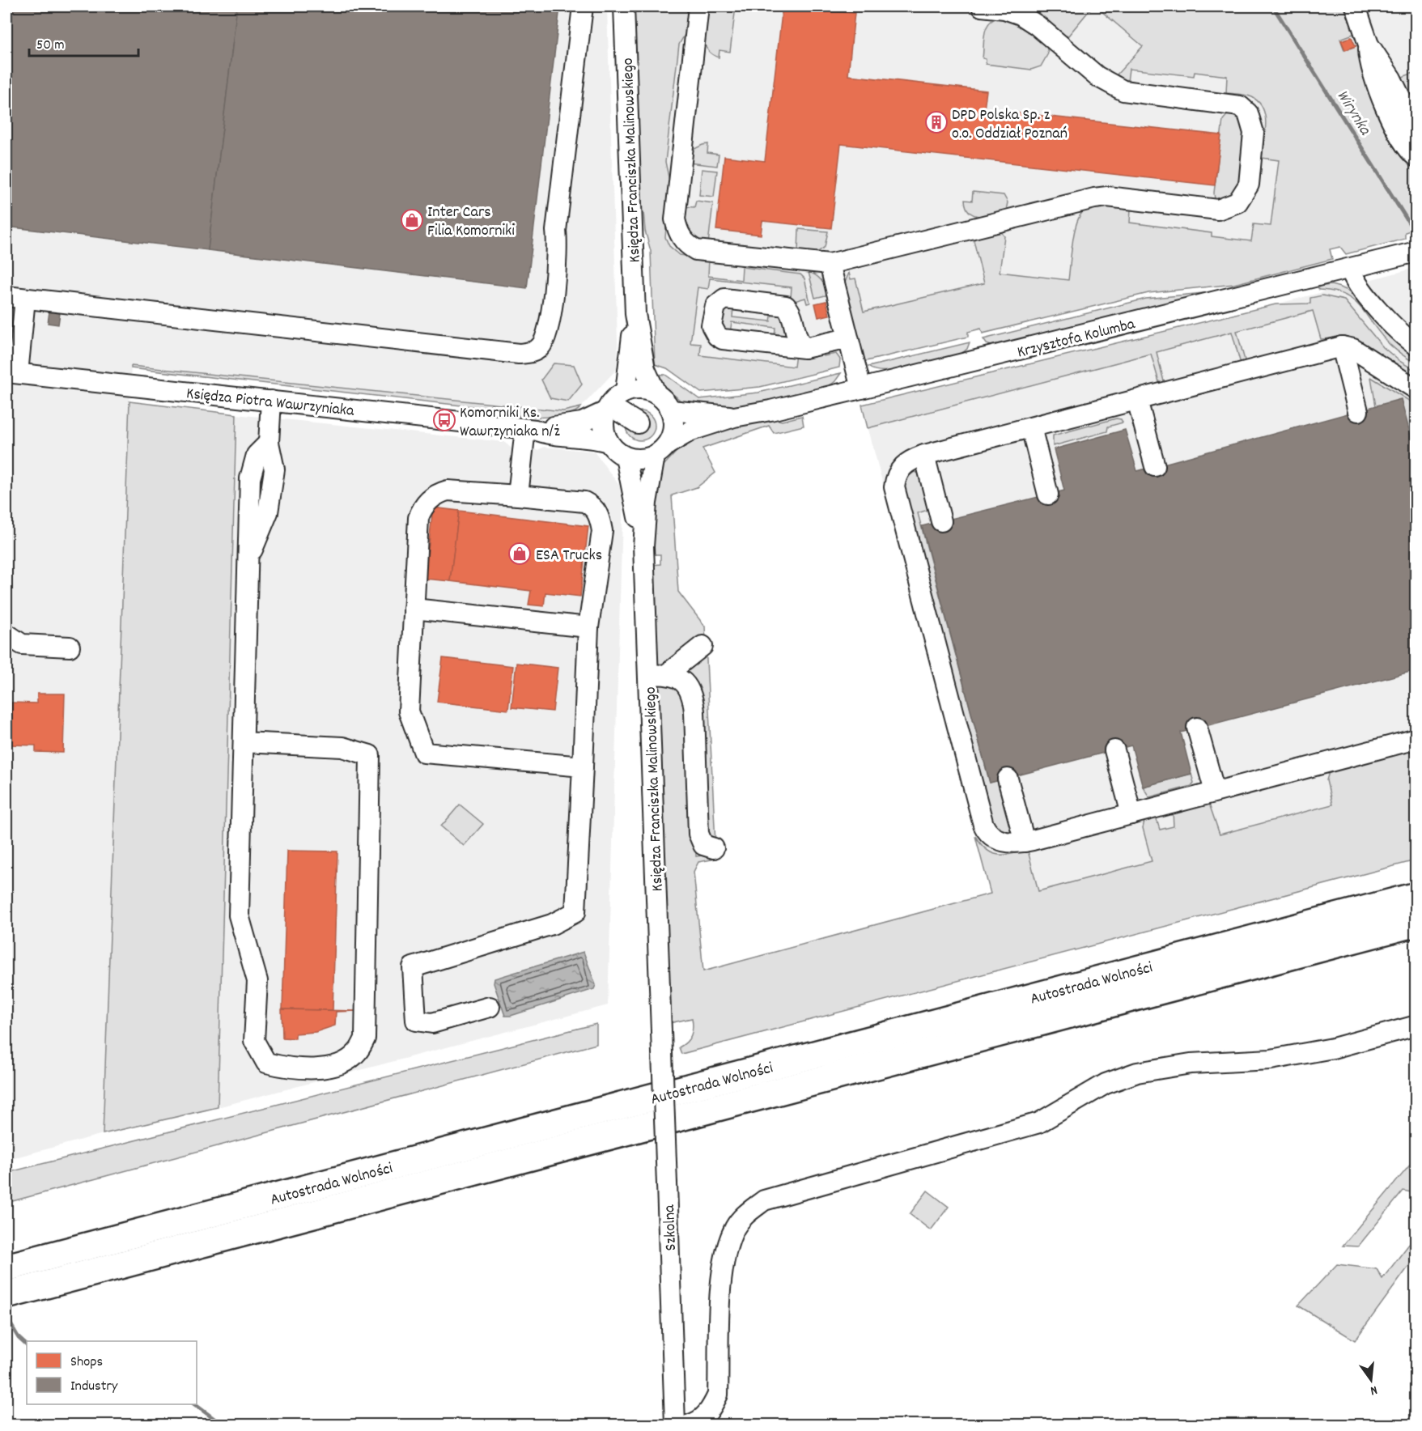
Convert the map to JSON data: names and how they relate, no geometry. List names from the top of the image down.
{
  "streets": {
    "highway": ["Autostrada Wolności"],
    "street": [
      "Księdza Franciszka Malinowskiego",
      "Krzysztofa Kolumba",
      "Księdza Piotra Wawrzyniaka",
      "Szkolna"
    ]
  },
  "crossings": [
    ["Księdza Franciszka Malinowskiego", "Krzysztofa Kolumba"],
    ["Księdza Franciszka Malinowskiego", "Księdza Piotra Wawrzyniaka"],
    ["Księdza Franciszka Malinowskiego", "Szkolna"],
    ["Krzysztofa Kolumba", "Księdza Piotra Wawrzyniaka"]
  ],
  "water": ["Wirynka"],
  "places": {
    "building": ["DPD Polska Sp. z o.o. Oddział Poznań"],
    "shop": ["Inter Cars Filia Komorniki", "ESA Trucks"],
    "bus stop": ["Komorniki Ks. Wawrzyniaka n/ż"]
  },
  "legend": ["Shops", "Industry"],
  "scale_bar": "50 m",
  "north": "bottom"
}
